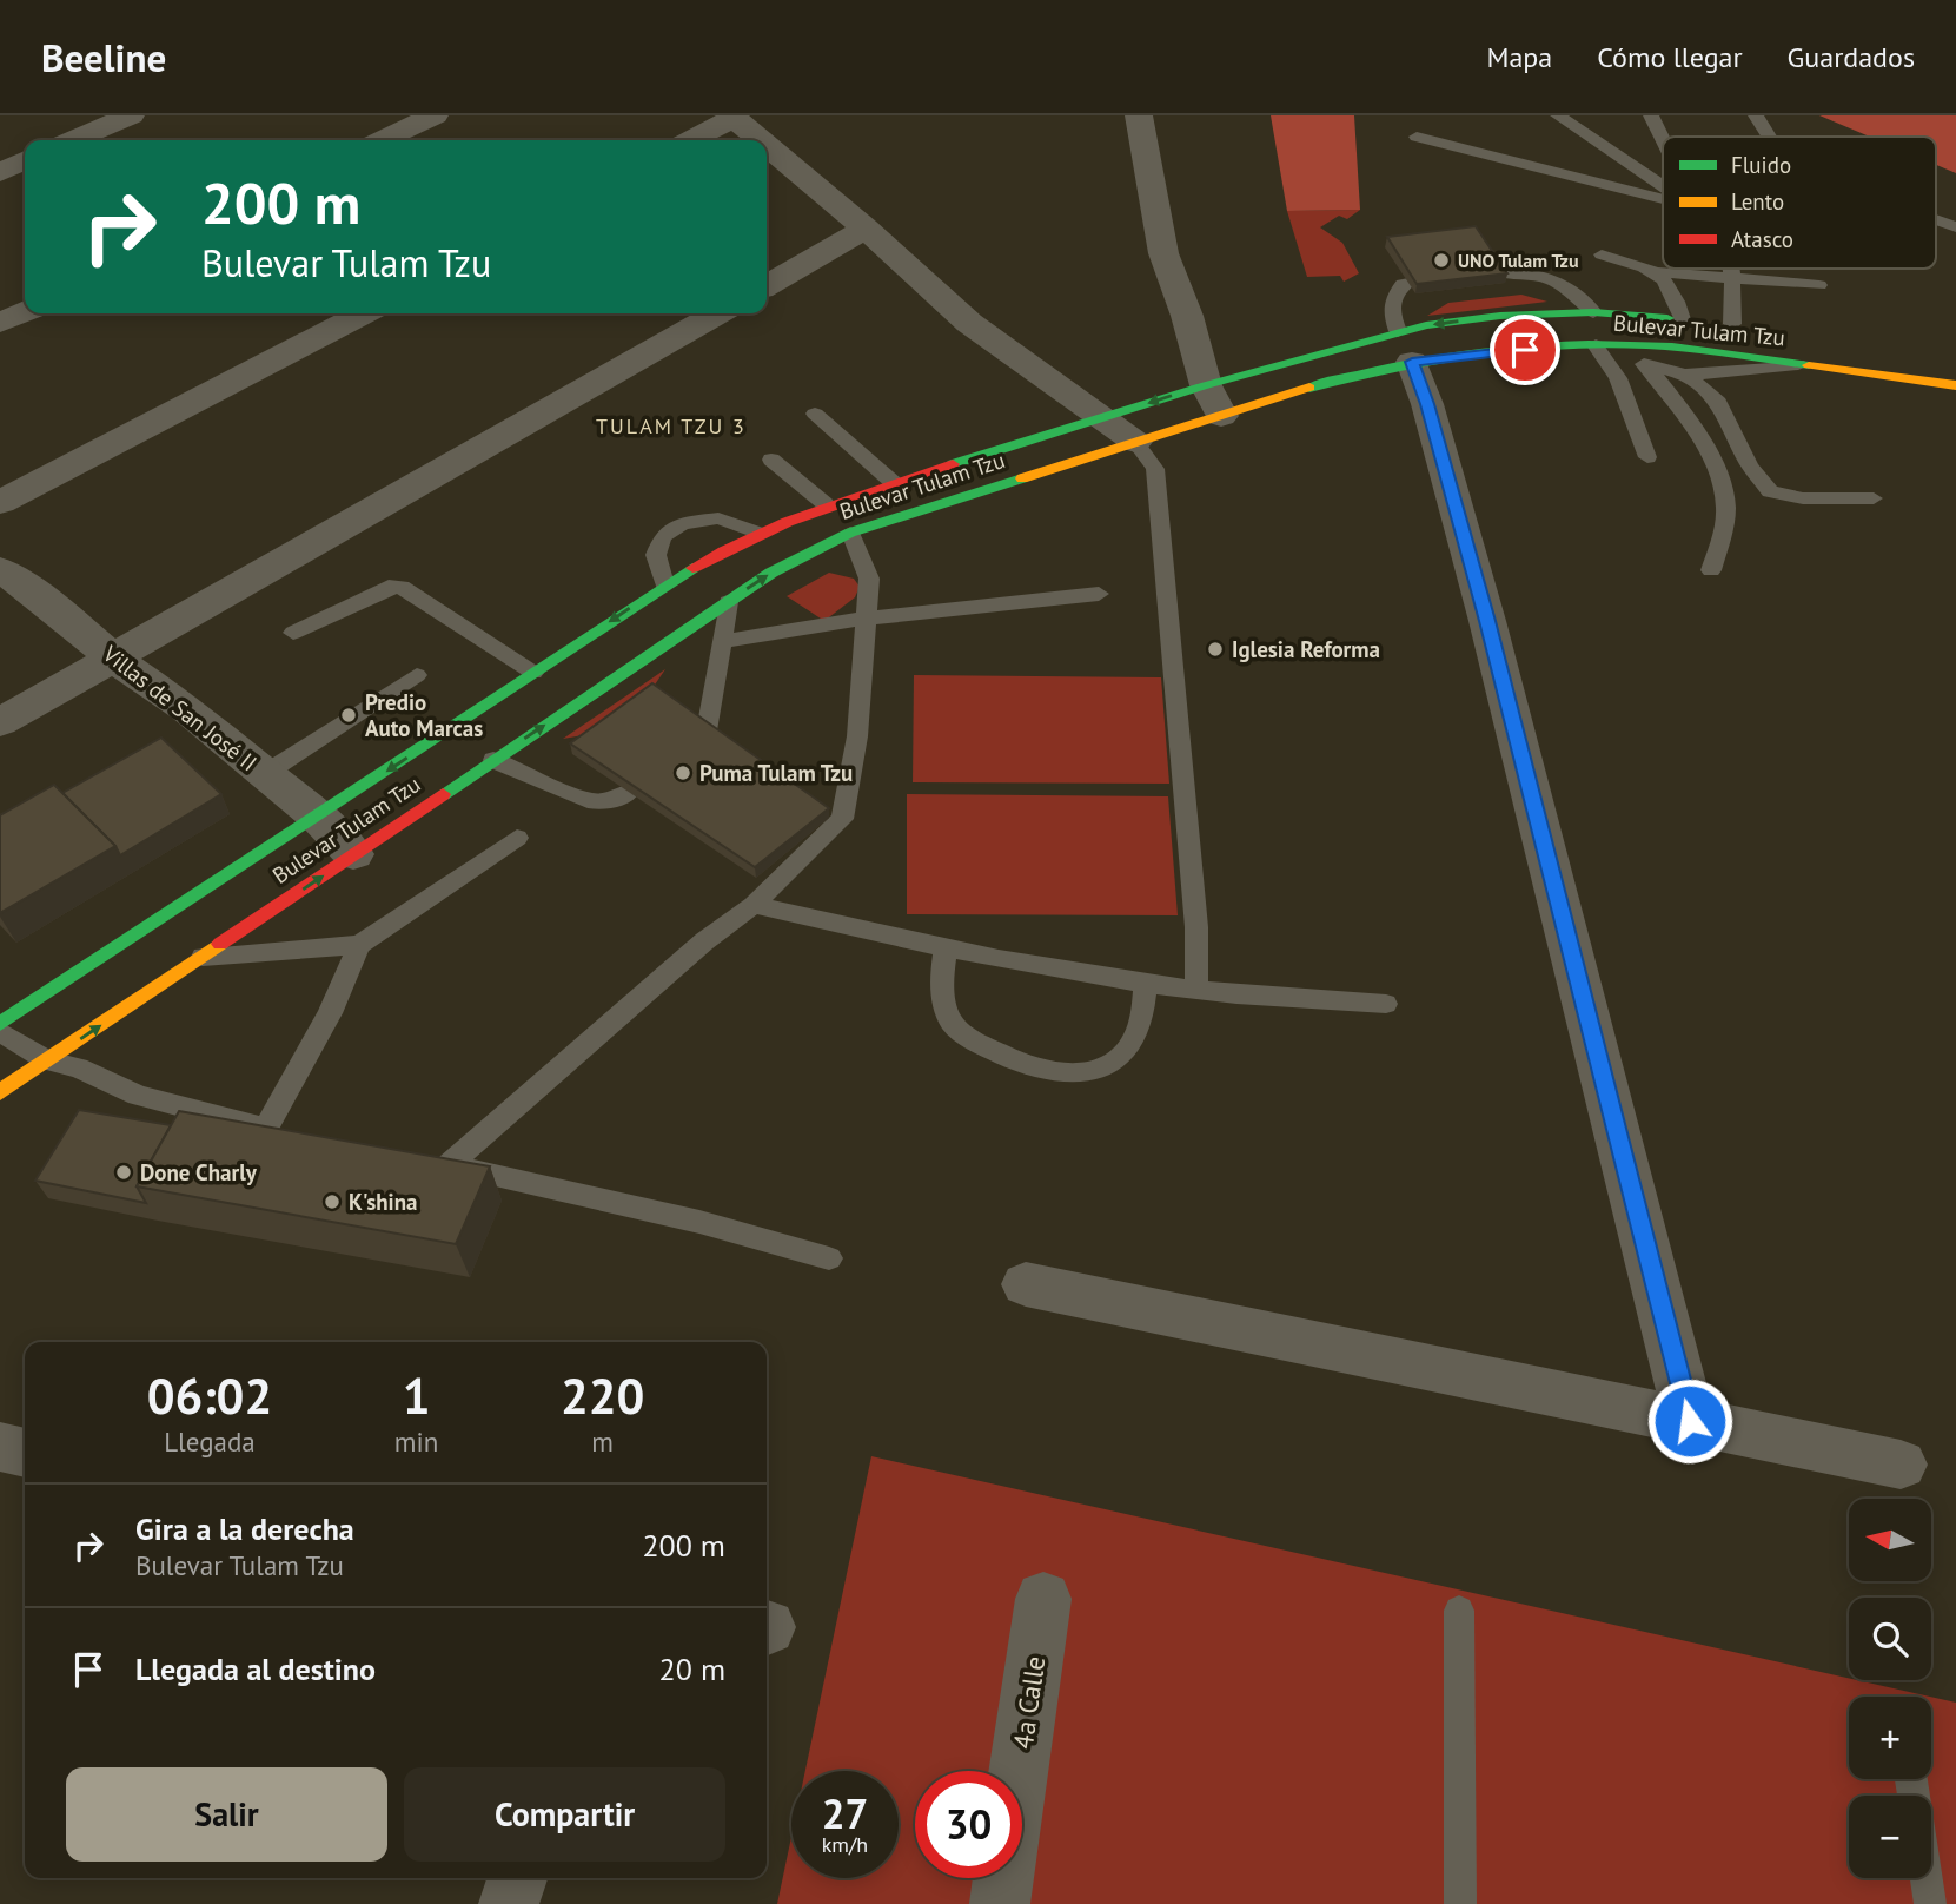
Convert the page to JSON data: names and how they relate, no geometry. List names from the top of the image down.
{
  "streets": {
    "main road": ["Bulevar Tulam Tzu"],
    "street": ["Villas de San José II", "4a Calle"]
  },
  "crossings": [
    ["Bulevar Tulam Tzu", "Villas de San José II"]
  ],
  "districts": ["TULAM TZU 3"],
  "places": [
    "UNO Tulam Tzu",
    "Iglesia Reforma",
    "Predio Auto Marcas",
    "Puma Tulam Tzu",
    "Done Charly",
    "K'shina"
  ],
  "legend": ["Fluido", "Lento", "Atasco"],
  "north": "left",
  "page": {
    "header": "Beeline",
    "nav": ["Mapa", "Cómo llegar", "Guardados"],
    "turn": ["200 m", "Bulevar Tulam Tzu"],
    "eta": [
      "06:02",
      "Llegada",
      "1",
      "min",
      "220",
      "m"
    ],
    "list": [
      {
        "name": "Gira a la derecha",
        "note": "Bulevar Tulam Tzu",
        "value": "200 m"
      },
      {
        "name": "Llegada al destino",
        "value": "20 m"
      }
    ],
    "map_buttons": ["+", "−"],
    "buttons": ["Salir", "Compartir"],
    "speed": "27 km/h",
    "limit": "30"
  }
}
